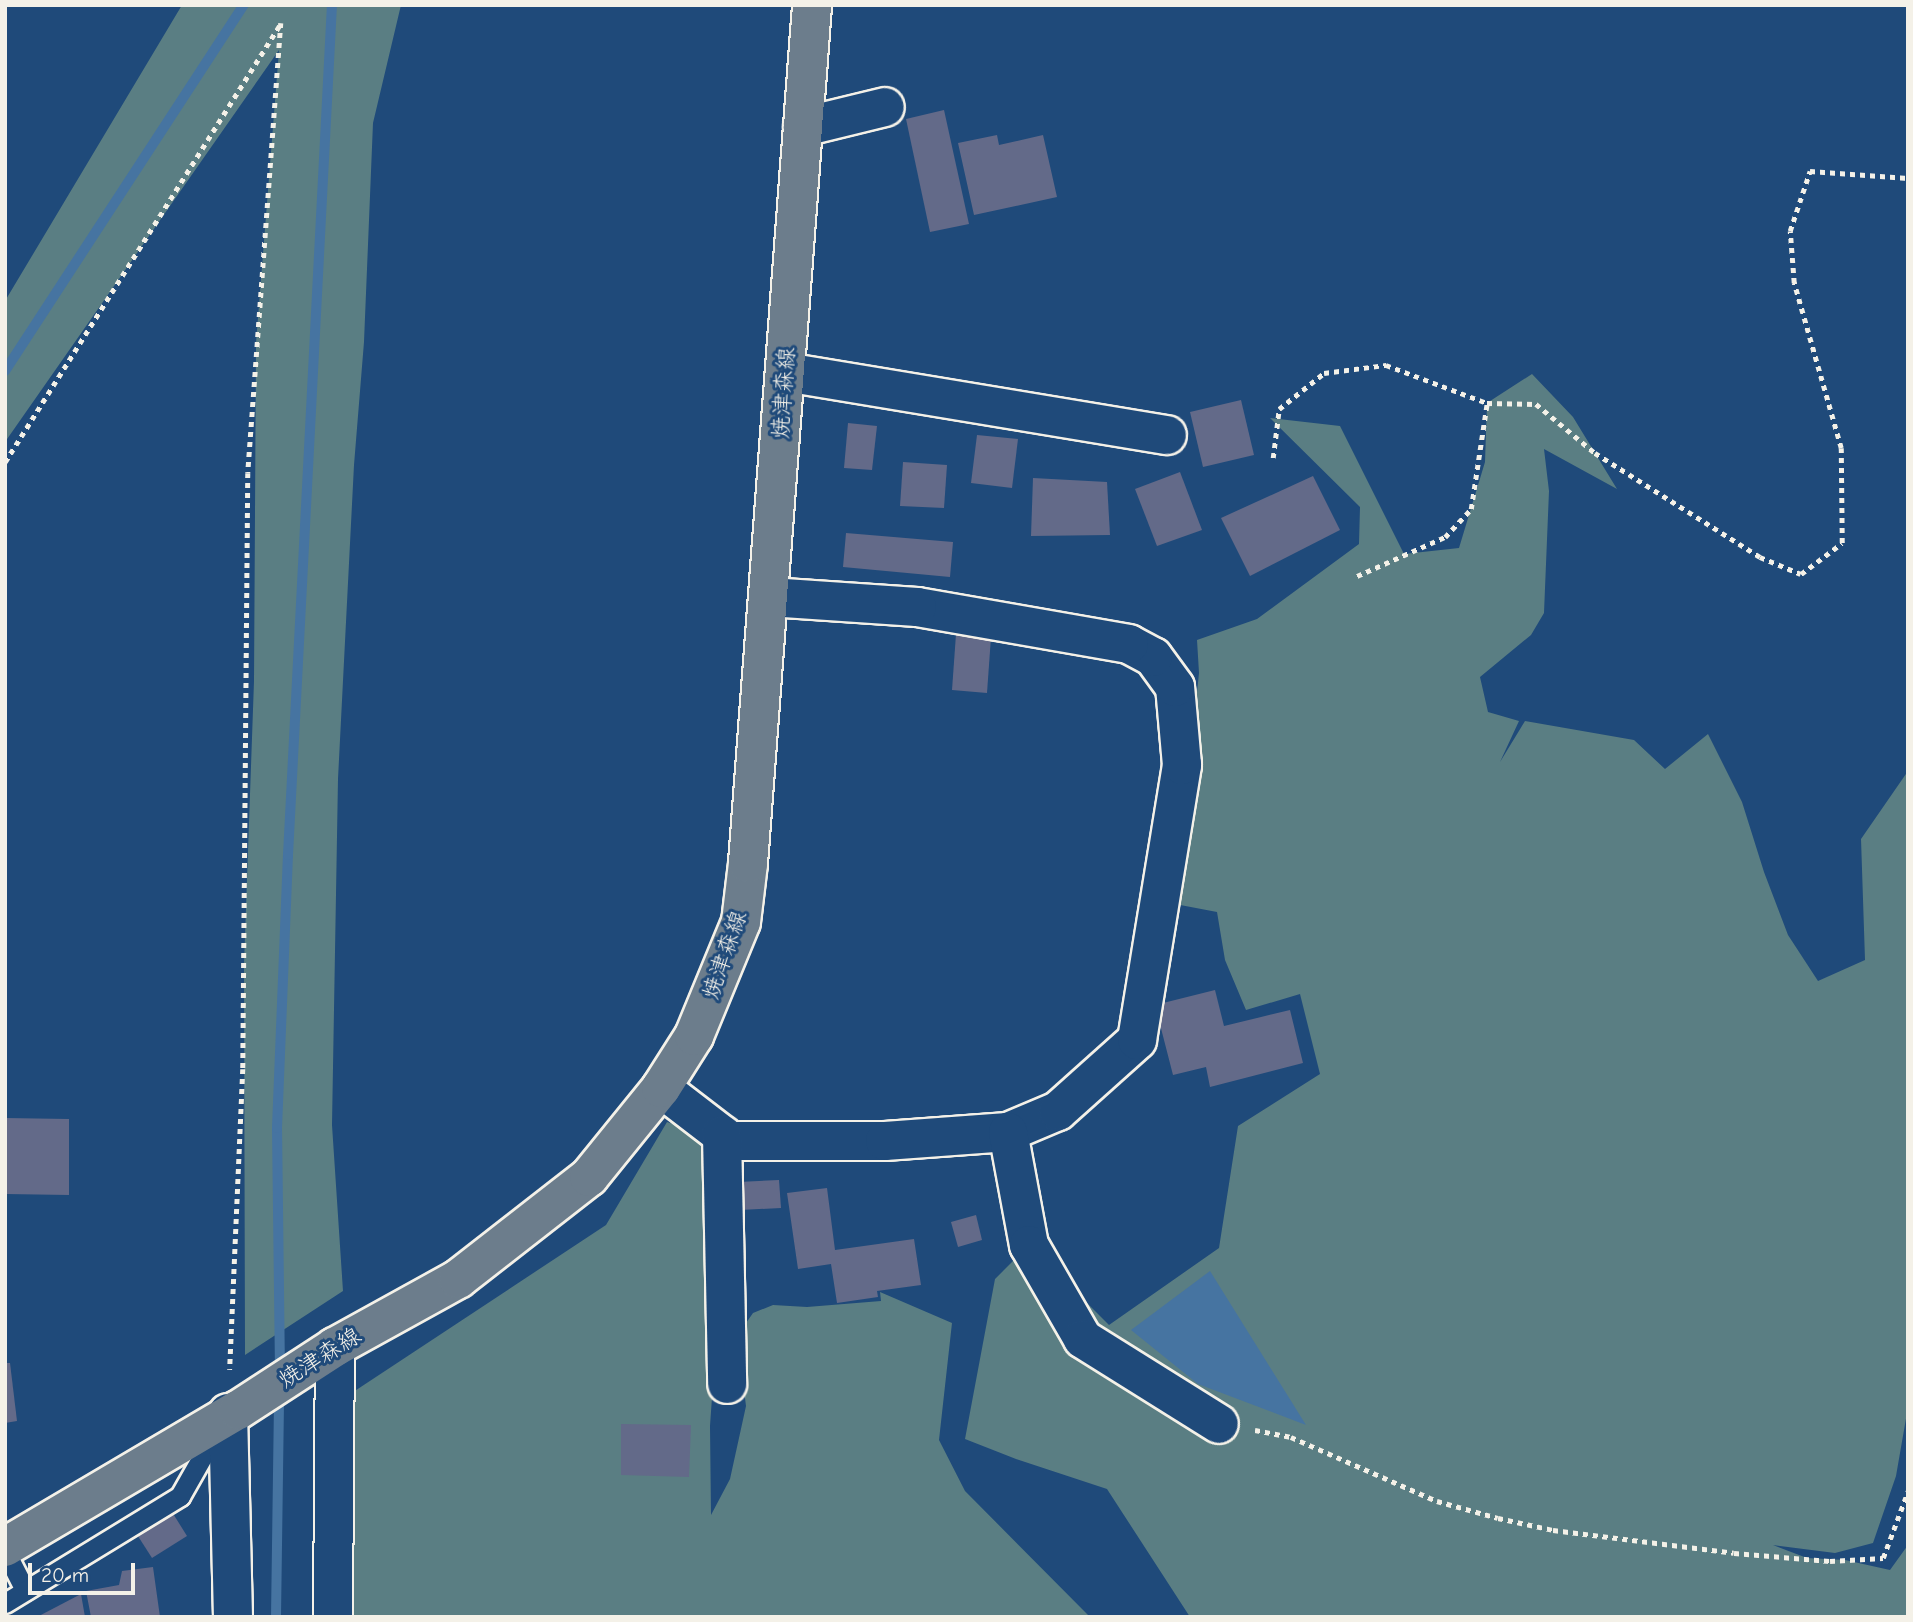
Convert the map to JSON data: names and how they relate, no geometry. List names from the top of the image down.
{
  "streets": {
    "main road": ["焼津森線"]
  },
  "scale_bar": "20 m"
}
